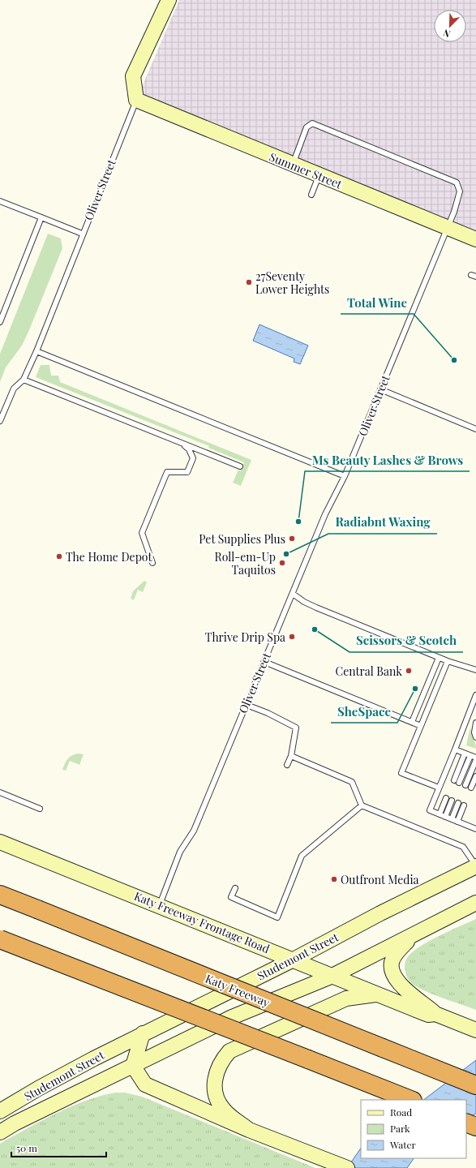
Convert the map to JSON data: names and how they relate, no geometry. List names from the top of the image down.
{
  "streets": {
    "highway": ["Katy Freeway"],
    "main road": [
      "Summer Street",
      "Oliver Street",
      "Katy Freeway Frontage Road",
      "Studemont Street"
    ]
  },
  "crossings": [
    ["Summer Street", "Oliver Street"],
    ["Oliver Street", "Katy Freeway Frontage Road"],
    ["Katy Freeway Frontage Road", "Studemont Street"]
  ],
  "places": [
    "27Seventy Lower Heights",
    "Total Wine",
    "Ms Beauty Lashes & Brows",
    "Pet Supplies Plus",
    "Radiabnt Waxing",
    "The Home Depot",
    "Roll-em-Up Taquitos",
    "Scissors & Scotch",
    "Thrive Drip Spa",
    "Central Bank",
    "SheSpace",
    "Outfront Media"
  ],
  "legend": ["Road", "Park", "Water"],
  "scale_bar": "50 m",
  "north": "bottom left"
}
